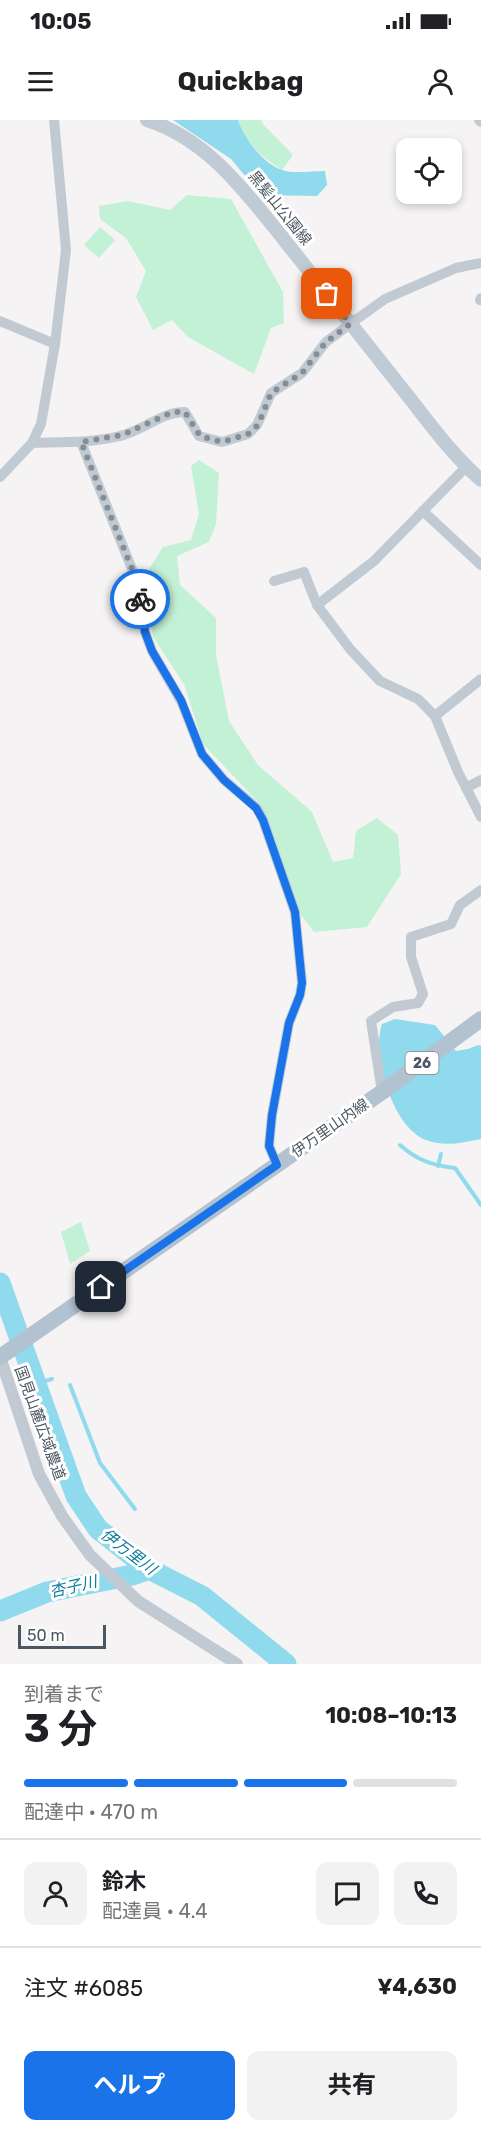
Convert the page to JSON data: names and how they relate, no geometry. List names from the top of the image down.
{
  "streets": {
    "main road": ["黒髪山公園線", "26", "伊万里山内線"],
    "street": ["国見山麓広域農道"]
  },
  "crossings": [
    ["伊万里山内線", "国見山麓広域農道"]
  ],
  "water": ["伊万里川", "杏子川"],
  "scale_bar": "50 m",
  "page": {
    "status": "10:05",
    "header": "Quickbag",
    "scale": "50 m",
    "heading": ["3 分", "到着まで", "10:08–10:13"],
    "panel": [
      "鈴木",
      "配達員 · 4.4",
      "注文 #6085",
      "¥4,630"
    ],
    "bar": "配達中 · 470 m",
    "buttons": ["ヘルプ", "共有"]
  }
}
